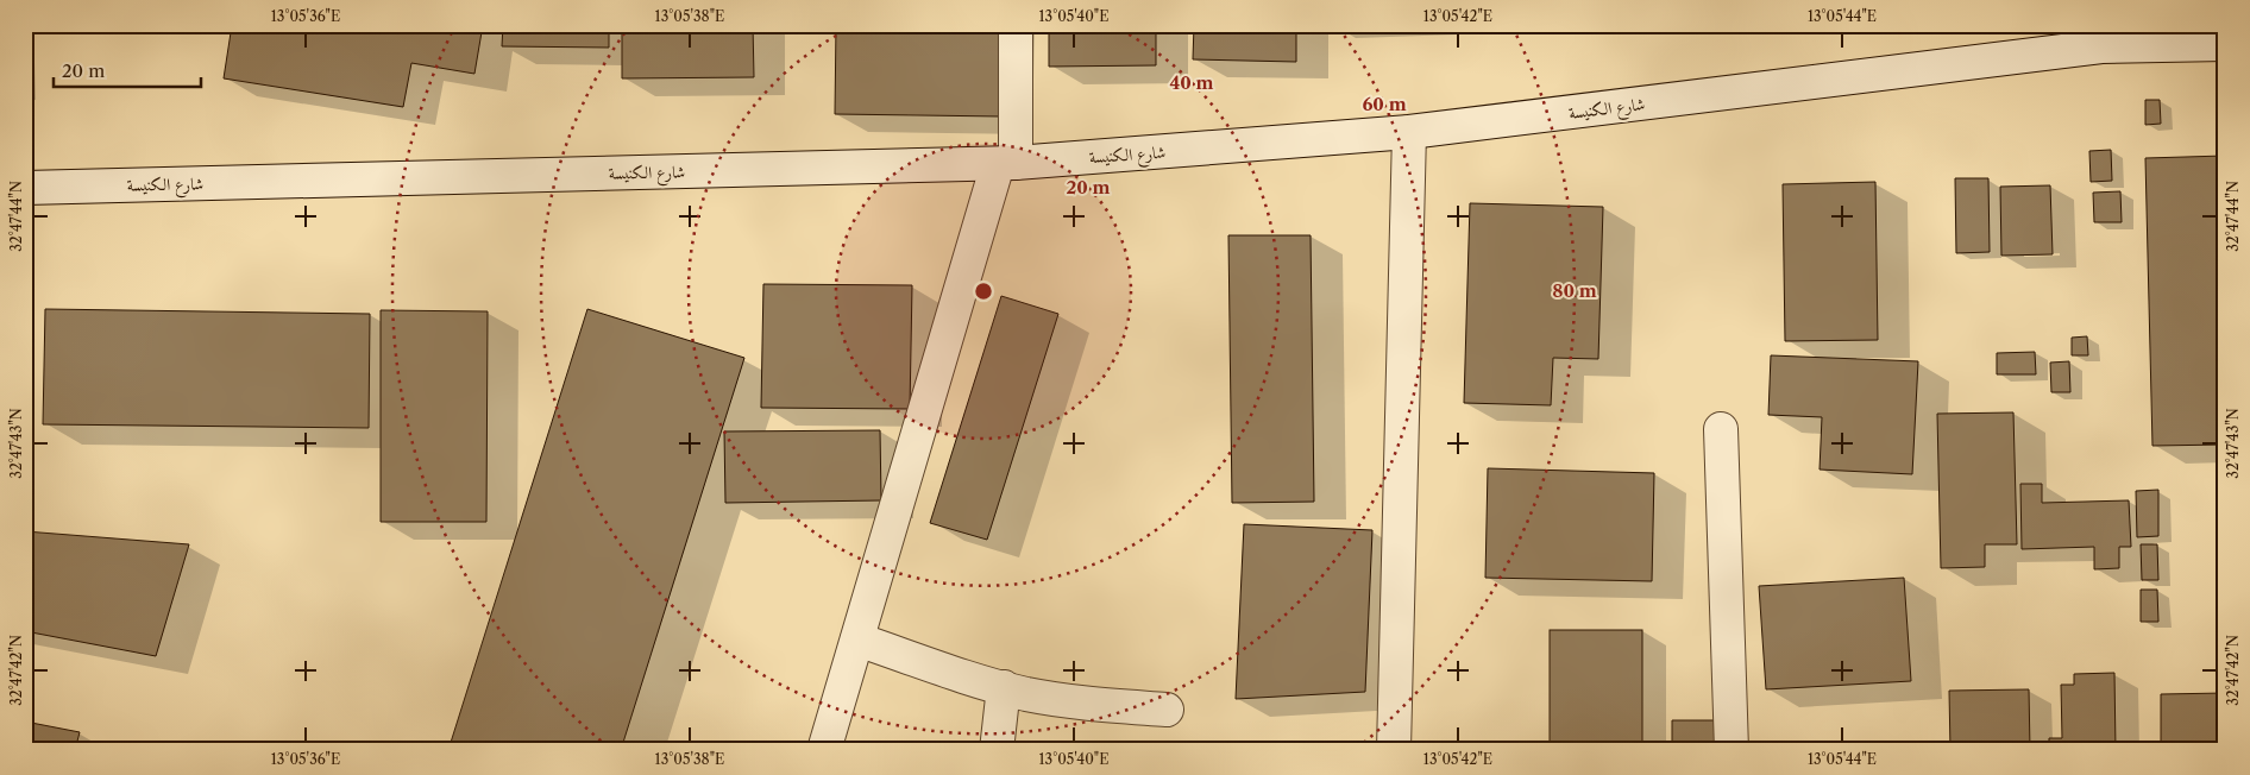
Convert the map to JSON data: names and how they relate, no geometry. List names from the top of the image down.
{
  "streets": {
    "main road": ["شارع الكنيسة"]
  },
  "scale_bar": "20 m",
  "coordinates": [
    "13°05'36\"E",
    "13°05'38\"E",
    "13°05'40\"E",
    "13°05'42\"E",
    "13°05'44\"E",
    "32°47'44\"N",
    "32°47'43\"N",
    "32°47'42\"N"
  ],
  "rings": [
    "40 m",
    "60 m",
    "20 m",
    "80 m"
  ]
}
